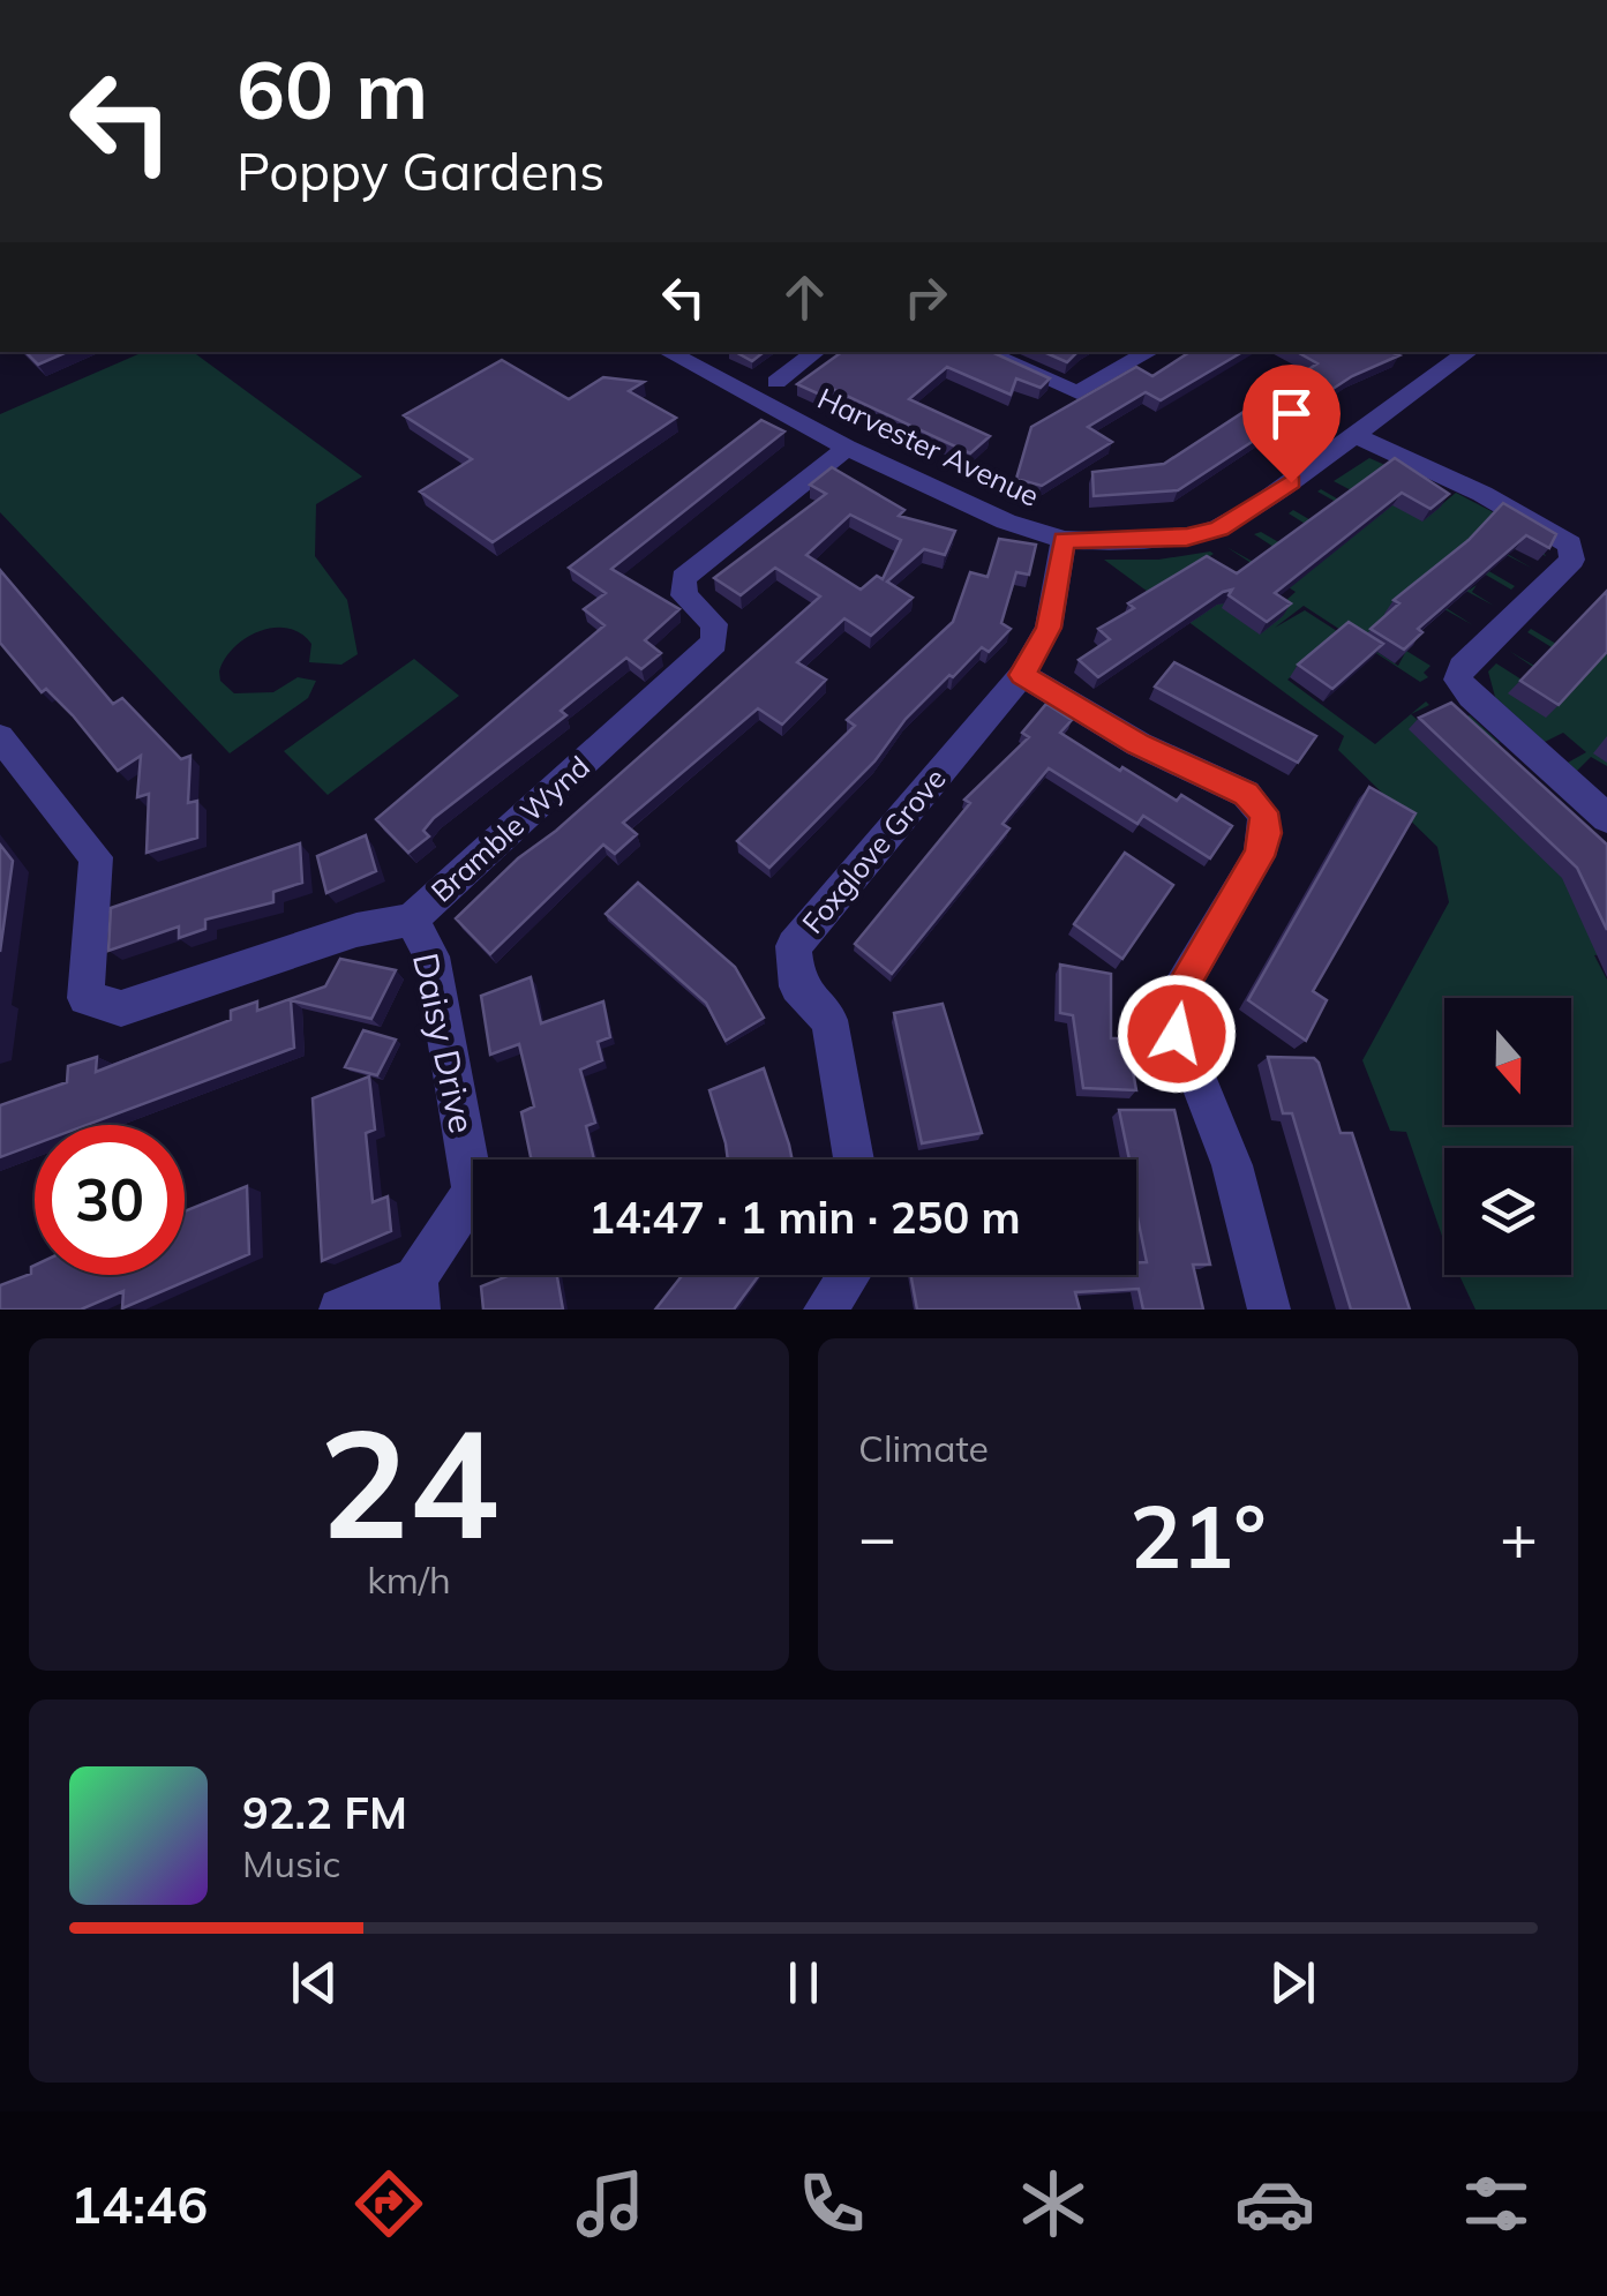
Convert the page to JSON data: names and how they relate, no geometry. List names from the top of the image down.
{
  "streets": {
    "street": [
      "Harvester Avenue",
      "Bramble Wynd",
      "Foxglove Grove",
      "Daisy Drive"
    ]
  },
  "crossings": [
    ["Harvester Avenue", "Bramble Wynd"],
    ["Harvester Avenue", "Foxglove Grove"],
    ["Bramble Wynd", "Daisy Drive"]
  ],
  "north": "bottom",
  "page": {
    "turn": ["60 m", "Poppy Gardens"],
    "limit": "30",
    "trip": "14:47 · 1 min · 250 m",
    "tile": [
      ["24", "km/h"],
      "Climate"
    ],
    "heat": ["−", "21°", "+"],
    "song": ["92.2 FM", "Music"],
    "tabs": "14:46"
  }
}
